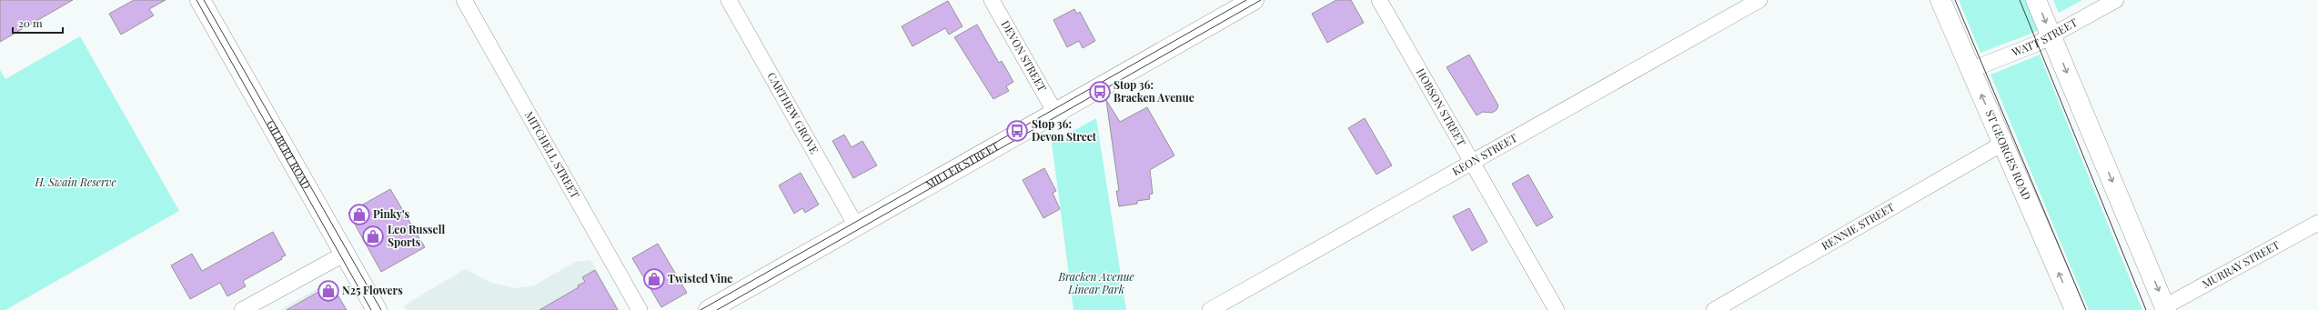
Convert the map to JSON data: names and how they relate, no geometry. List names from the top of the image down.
{
  "streets": {
    "main road": ["GILBERT ROAD", "ST GEORGES ROAD", "MILLER STREET"],
    "street": [
      "WATT STREET",
      "DEVON STREET",
      "HOBSON STREET",
      "CARTHEW GROVE",
      "MITCHELL STREET",
      "KEON STREET",
      "RENNIE STREET",
      "MURRAY STREET"
    ]
  },
  "crossings": [
    ["WATT STREET", "ST GEORGES ROAD"],
    ["DEVON STREET", "MILLER STREET"],
    ["HOBSON STREET", "KEON STREET"],
    ["CARTHEW GROVE", "MILLER STREET"],
    ["ST GEORGES ROAD", "RENNIE STREET"]
  ],
  "parks": ["H. Swain Reserve", "Bracken Avenue Linear Park"],
  "places": {
    "bus stop": ["Stop 36: Bracken Avenue", "Stop 36: Devon Street"],
    "shop": [
      "Pinky's",
      "Leo Russell Sports",
      "Twisted Vine",
      "N25 Flowers"
    ]
  },
  "scale_bar": "20 m"
}
